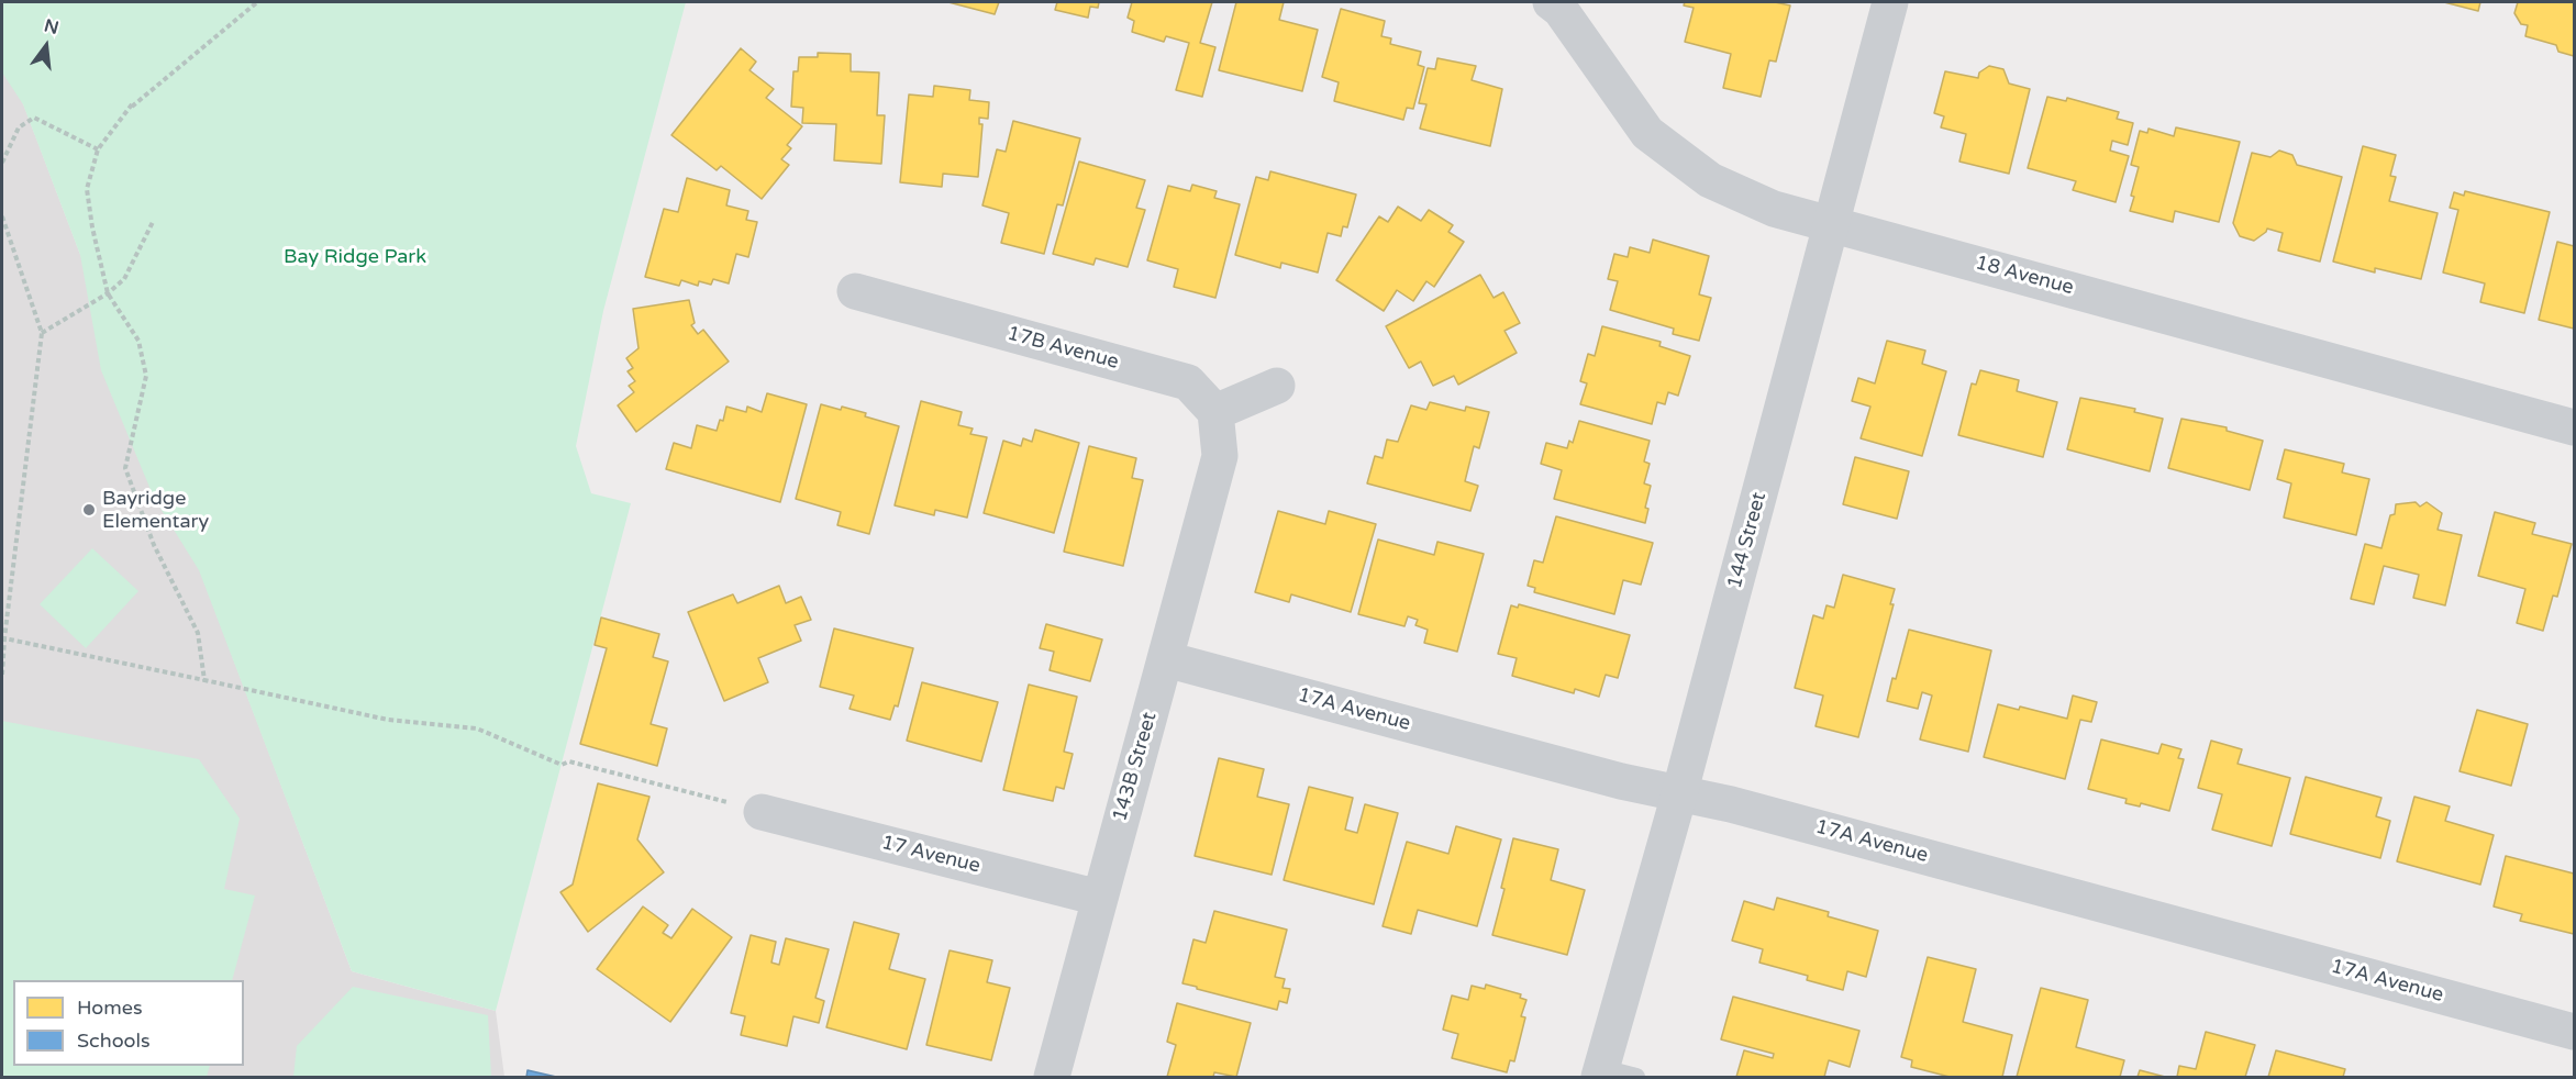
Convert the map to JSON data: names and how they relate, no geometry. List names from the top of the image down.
{
  "streets": {
    "street": [
      "18 Avenue",
      "17B Avenue",
      "144 Street",
      "17A Avenue",
      "143B Street",
      "17 Avenue"
    ]
  },
  "crossings": [
    ["18 Avenue", "144 Street"],
    ["17B Avenue", "143B Street"],
    ["144 Street", "17A Avenue"],
    ["17A Avenue", "143B Street"],
    ["143B Street", "17 Avenue"]
  ],
  "parks": ["Bay Ridge Park"],
  "places": ["Bayridge Elementary"],
  "legend": ["Homes", "Schools"],
  "north": "top"
}
